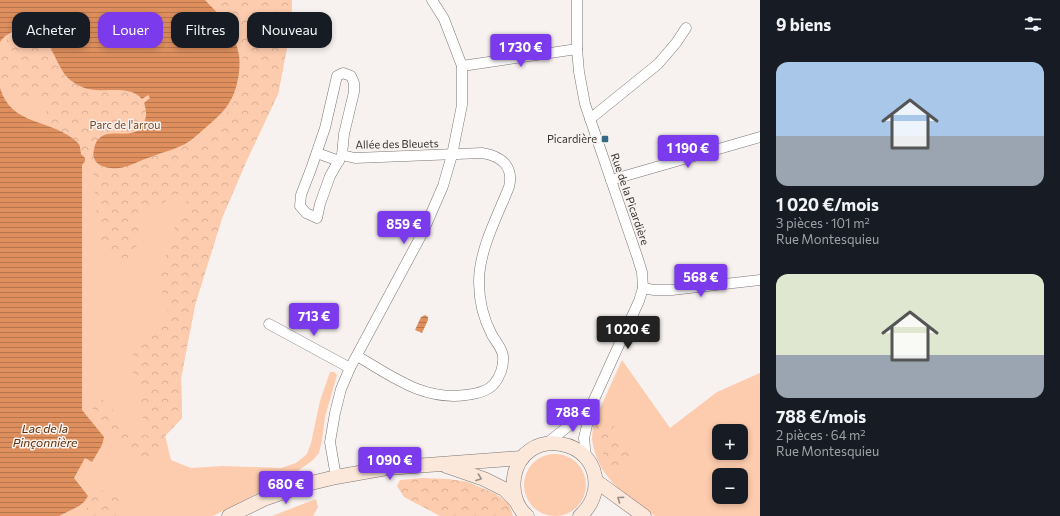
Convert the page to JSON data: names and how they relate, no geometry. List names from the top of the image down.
{
  "streets": {
    "street": ["Allée des Bleuets", "Rue de la Picardière"]
  },
  "water": ["Lac de la Pinçonnière"],
  "parks": ["Parc de l'arrou"],
  "places": {
    "transit": ["Picardière"]
  },
  "page": {
    "heading": "9 biens",
    "chip": [
      "Acheter",
      "Louer",
      "Filtres",
      "Nouveau"
    ],
    "price": [
      "1 730 €",
      "1 190 €",
      "859 €",
      "568 €",
      "713 €",
      "1 020 €",
      "788 €",
      "1 090 €",
      "680 €"
    ],
    "list": [
      {
        "name": "1 020 €/mois",
        "note": "3 pièces · 101 m² · Rue Montesquieu"
      },
      {
        "name": "788 €/mois",
        "note": "2 pièces · 64 m² · Rue Montesquieu"
      }
    ],
    "map_buttons": ["+", "−"]
  }
}
